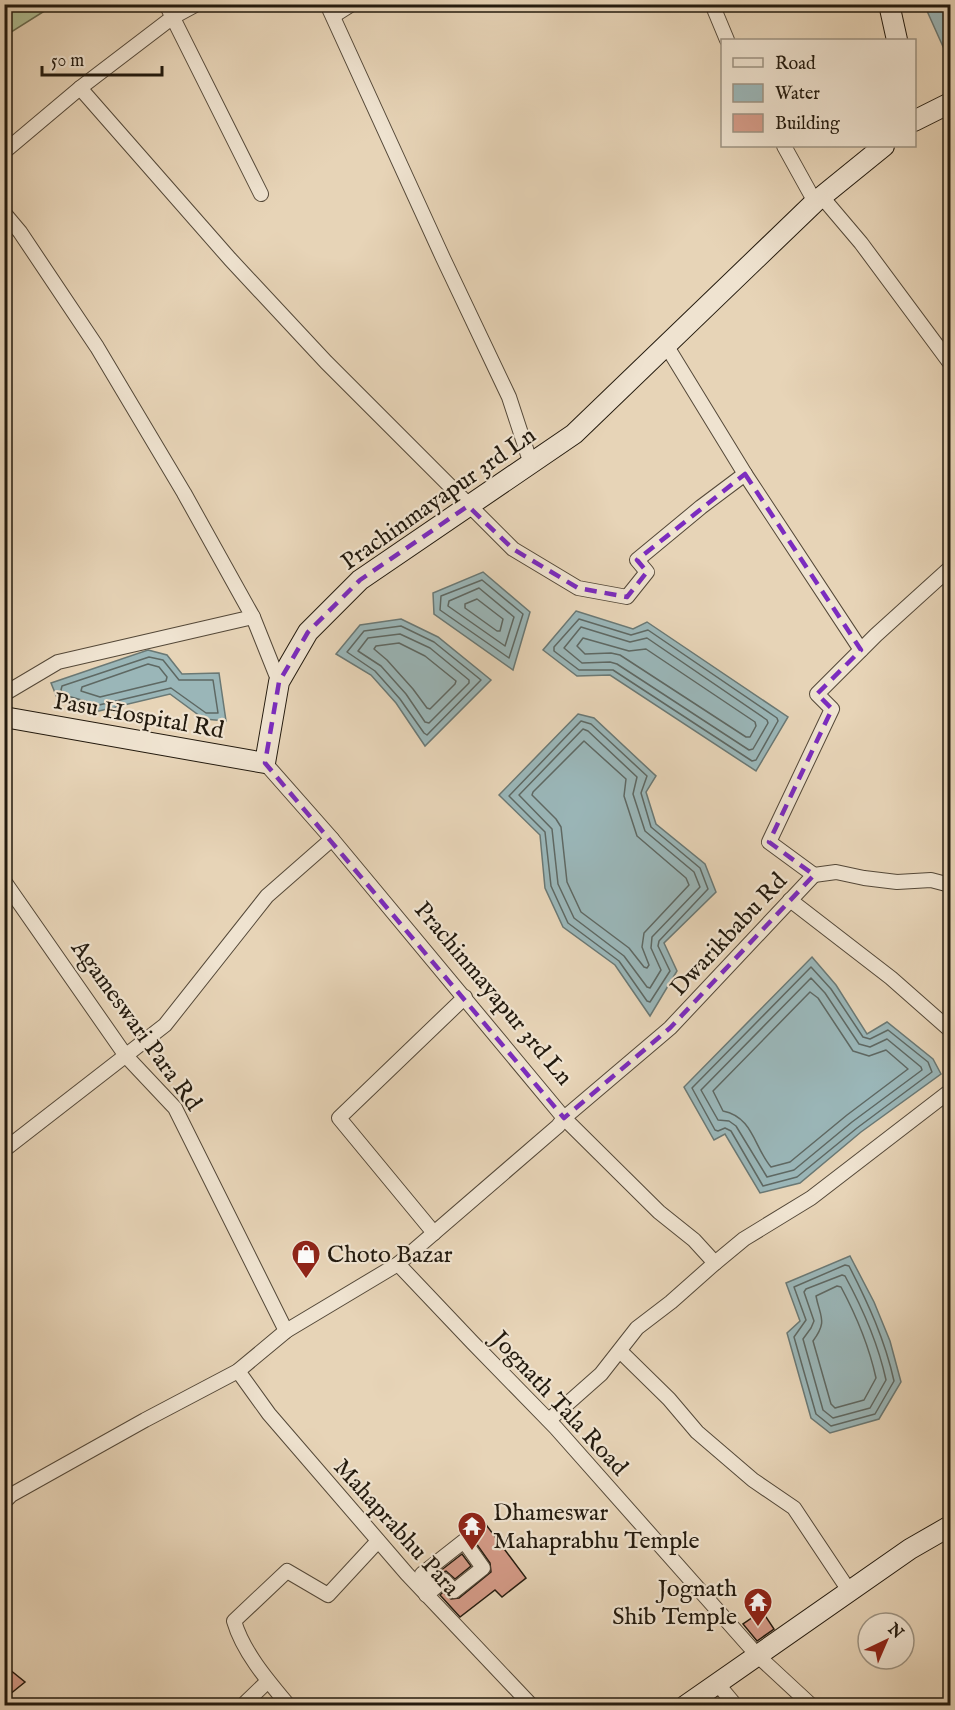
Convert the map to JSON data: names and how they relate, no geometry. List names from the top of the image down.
{
  "streets": {
    "main road": ["Prachinmayapur 3rd Ln", "Pasu Hospital Rd"],
    "street": [
      "Dwarikbabu Rd",
      "Agameswari Para Rd",
      "Jognath Tala Road",
      "Mahaprabhu Para"
    ]
  },
  "crossings": [
    ["Prachinmayapur 3rd Ln", "Pasu Hospital Rd"],
    ["Prachinmayapur 3rd Ln", "Dwarikbabu Rd"],
    ["Dwarikbabu Rd", "Agameswari Para Rd"],
    ["Dwarikbabu Rd", "Jognath Tala Road"],
    ["Dwarikbabu Rd", "Mahaprabhu Para"]
  ],
  "places": {
    "shop": ["Choto Bazar"],
    "temple": ["Dhameswar Mahaprabhu Temple", "Jognath Shib Temple"]
  },
  "legend": ["Road", "Water", "Building"],
  "scale_bar": "50 m",
  "north": "top right"
}
